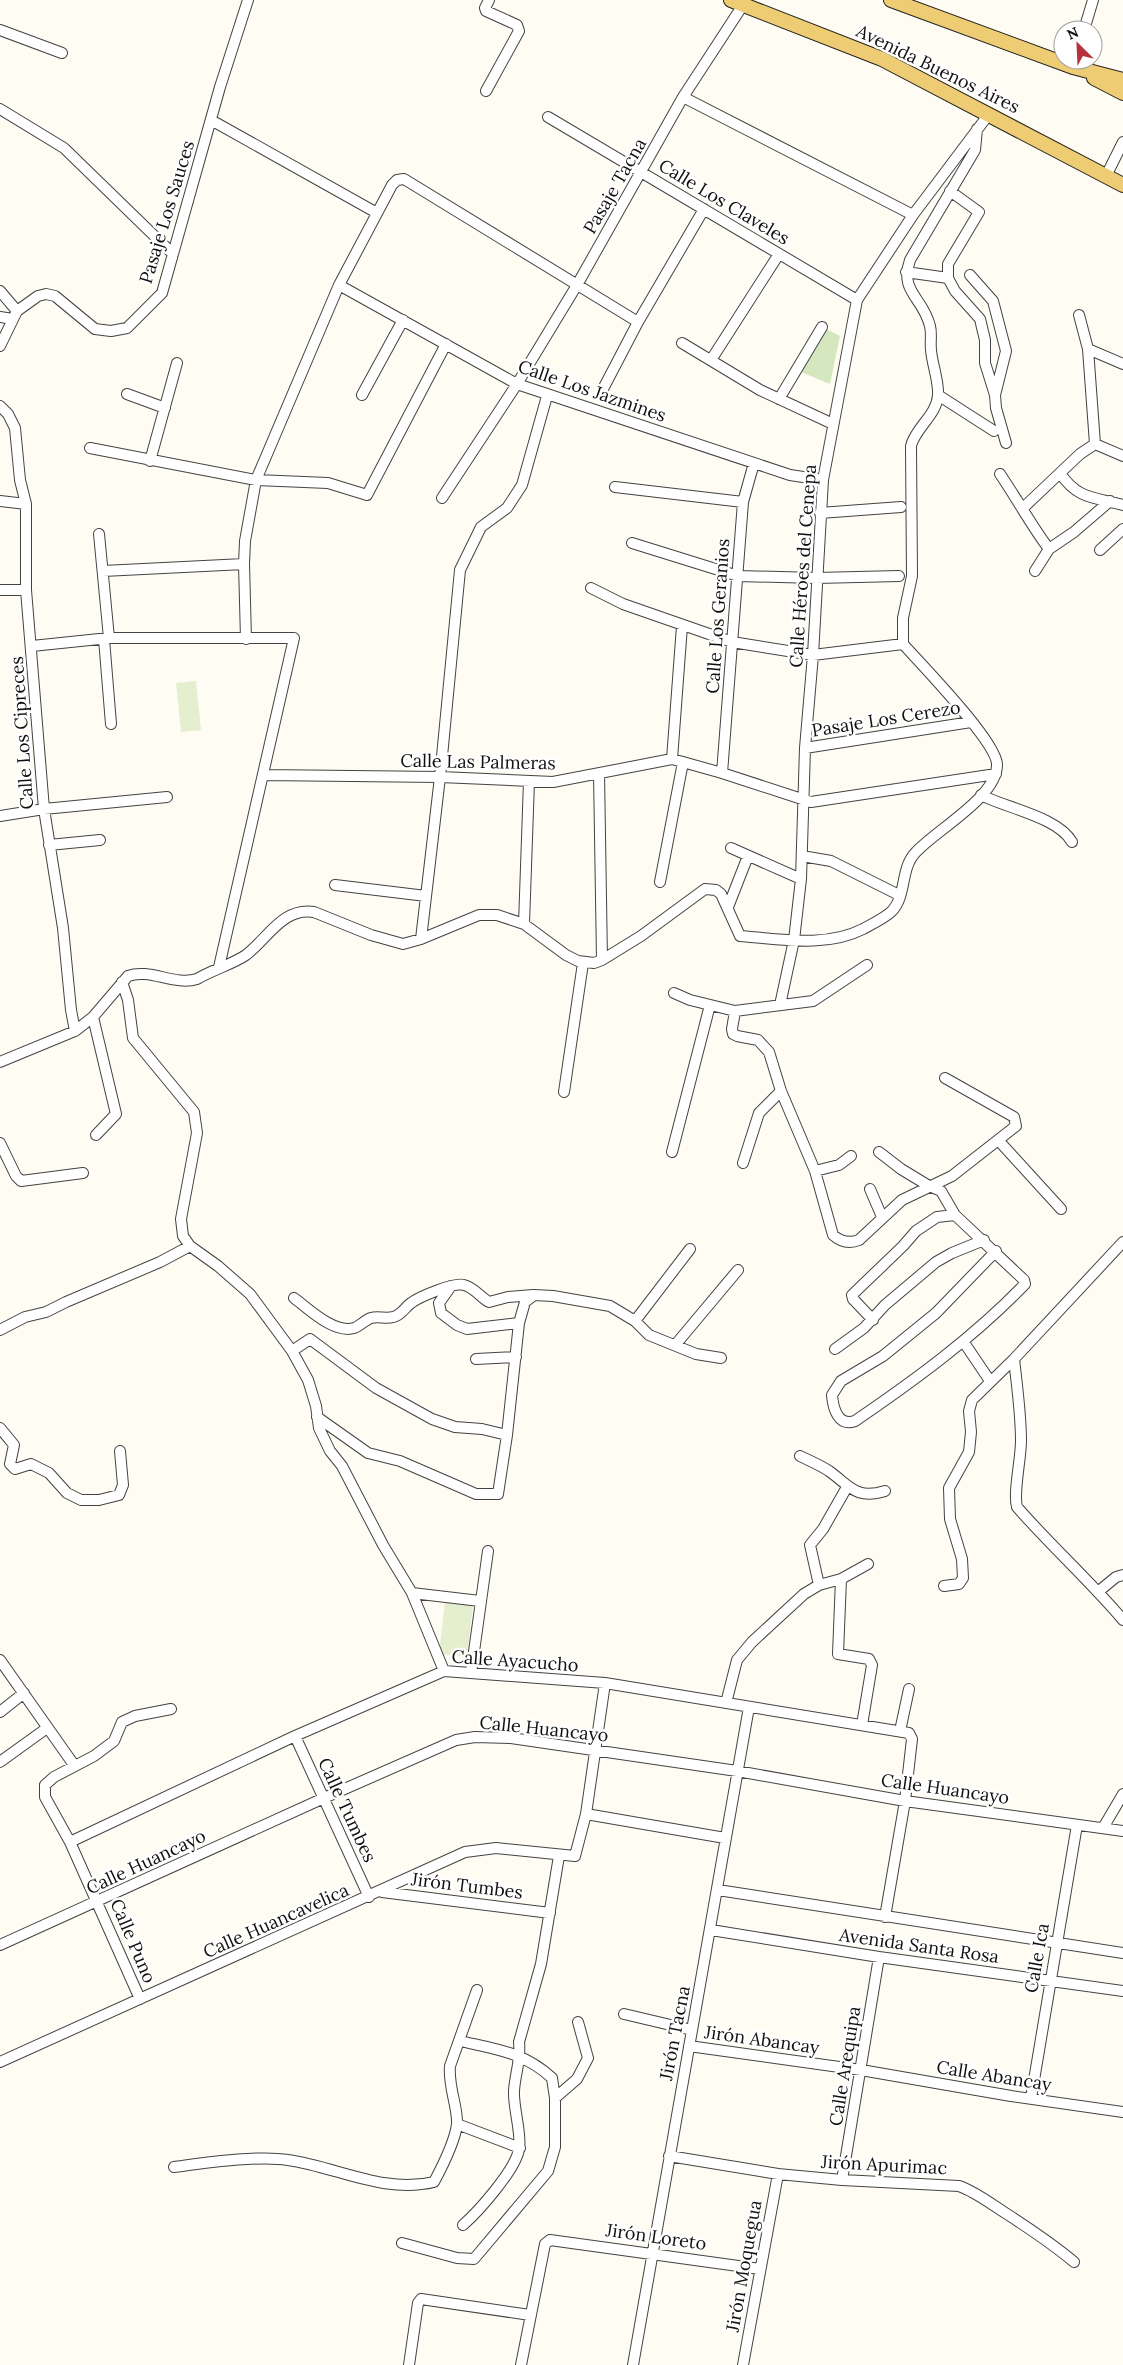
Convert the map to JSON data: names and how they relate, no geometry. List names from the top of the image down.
{
  "streets": {
    "main road": ["Avenida Buenos Aires"],
    "street": [
      "Pasaje Tacna",
      "Calle Los Claveles",
      "Pasaje Los Sauces",
      "Calle Los Jazmines",
      "Calle Héroes del Cenepa",
      "Calle Los Geranios",
      "Pasaje Los Cerezo",
      "Calle Los Cipreces",
      "Calle Las Palmeras",
      "Calle Ayacucho",
      "Calle Huancayo",
      "Calle Tumbes",
      "Jirón Tumbes",
      "Calle Huancavelica",
      "Calle Puno",
      "Avenida Santa Rosa",
      "Calle Ica",
      "Jirón Tacna",
      "Jirón Abancay",
      "Calle Arequipa",
      "Calle Abancay",
      "Jirón Apurimac",
      "Jirón Loreto",
      "Jirón Moquegua"
    ]
  },
  "crossings": [
    ["Avenida Buenos Aires", "Pasaje Tacna"],
    ["Avenida Buenos Aires", "Calle Héroes del Cenepa"],
    ["Pasaje Tacna", "Calle Los Claveles"],
    ["Pasaje Tacna", "Calle Los Jazmines"],
    ["Calle Los Claveles", "Calle Héroes del Cenepa"],
    ["Calle Los Jazmines", "Calle Héroes del Cenepa"],
    ["Calle Los Jazmines", "Calle Los Geranios"],
    ["Calle Héroes del Cenepa", "Pasaje Los Cerezo"],
    ["Calle Héroes del Cenepa", "Calle Las Palmeras"],
    ["Calle Los Geranios", "Calle Las Palmeras"],
    ["Calle Ayacucho", "Calle Tumbes"],
    ["Calle Ayacucho", "Calle Puno"],
    ["Calle Ayacucho", "Jirón Tacna"],
    ["Calle Huancayo", "Calle Tumbes"],
    ["Calle Huancayo", "Calle Puno"],
    ["Calle Huancayo", "Calle Ica"],
    ["Calle Huancayo", "Jirón Tacna"],
    ["Calle Tumbes", "Calle Huancavelica"],
    ["Jirón Tumbes", "Calle Huancavelica"],
    ["Calle Huancavelica", "Calle Puno"],
    ["Avenida Santa Rosa", "Calle Ica"],
    ["Avenida Santa Rosa", "Jirón Tacna"],
    ["Avenida Santa Rosa", "Calle Arequipa"],
    ["Calle Ica", "Calle Abancay"],
    ["Jirón Tacna", "Jirón Abancay"],
    ["Jirón Tacna", "Jirón Apurimac"],
    ["Jirón Tacna", "Jirón Loreto"],
    ["Jirón Abancay", "Calle Arequipa"],
    ["Jirón Abancay", "Calle Abancay"],
    ["Calle Arequipa", "Calle Abancay"],
    ["Calle Arequipa", "Jirón Apurimac"],
    ["Jirón Apurimac", "Jirón Moquegua"],
    ["Jirón Loreto", "Jirón Moquegua"]
  ],
  "north": "top left"
}
